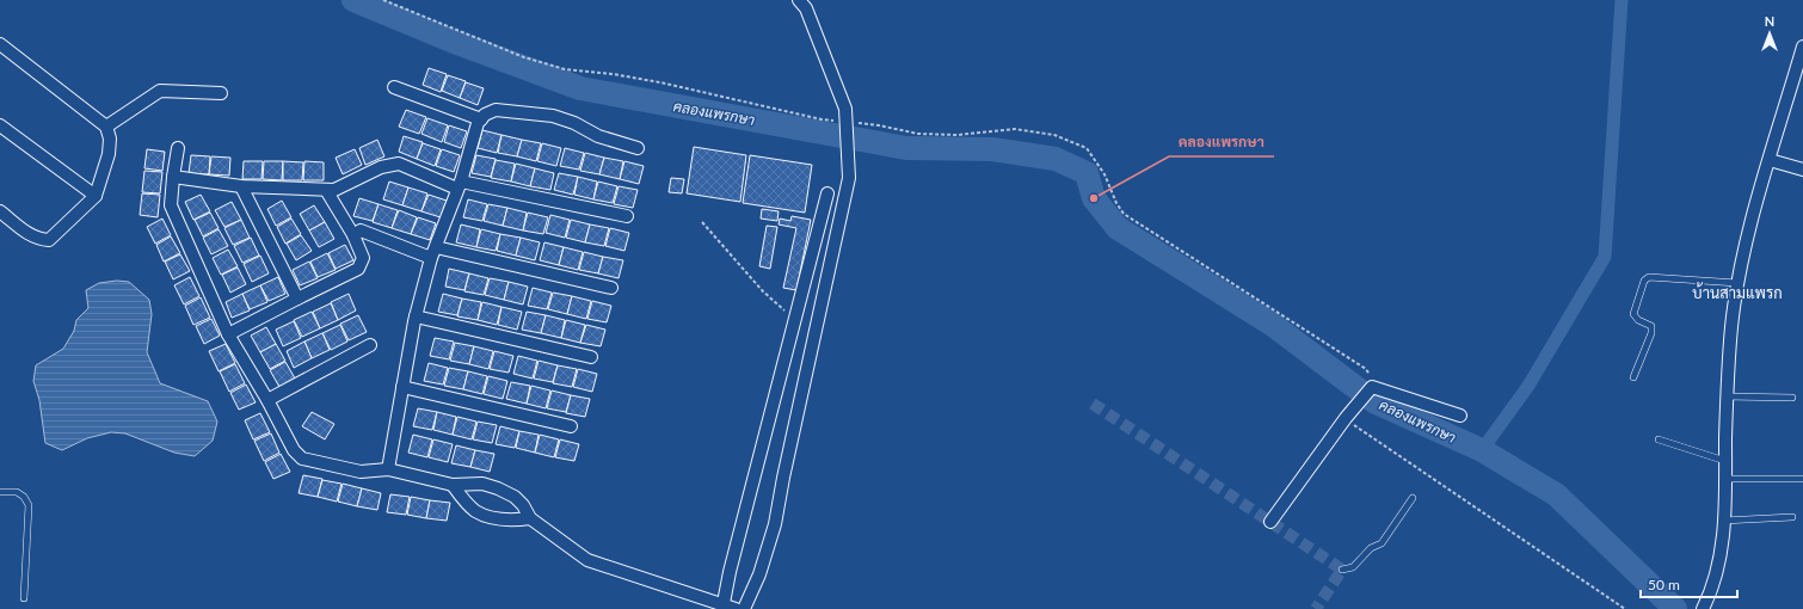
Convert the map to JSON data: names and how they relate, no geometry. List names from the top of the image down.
{
  "districts": ["บ้านสามแพรก"],
  "water": ["คลองแพรกษา"],
  "places": ["คลองแพรกษา"],
  "scale_bar": "50 m",
  "north": "top"
}
